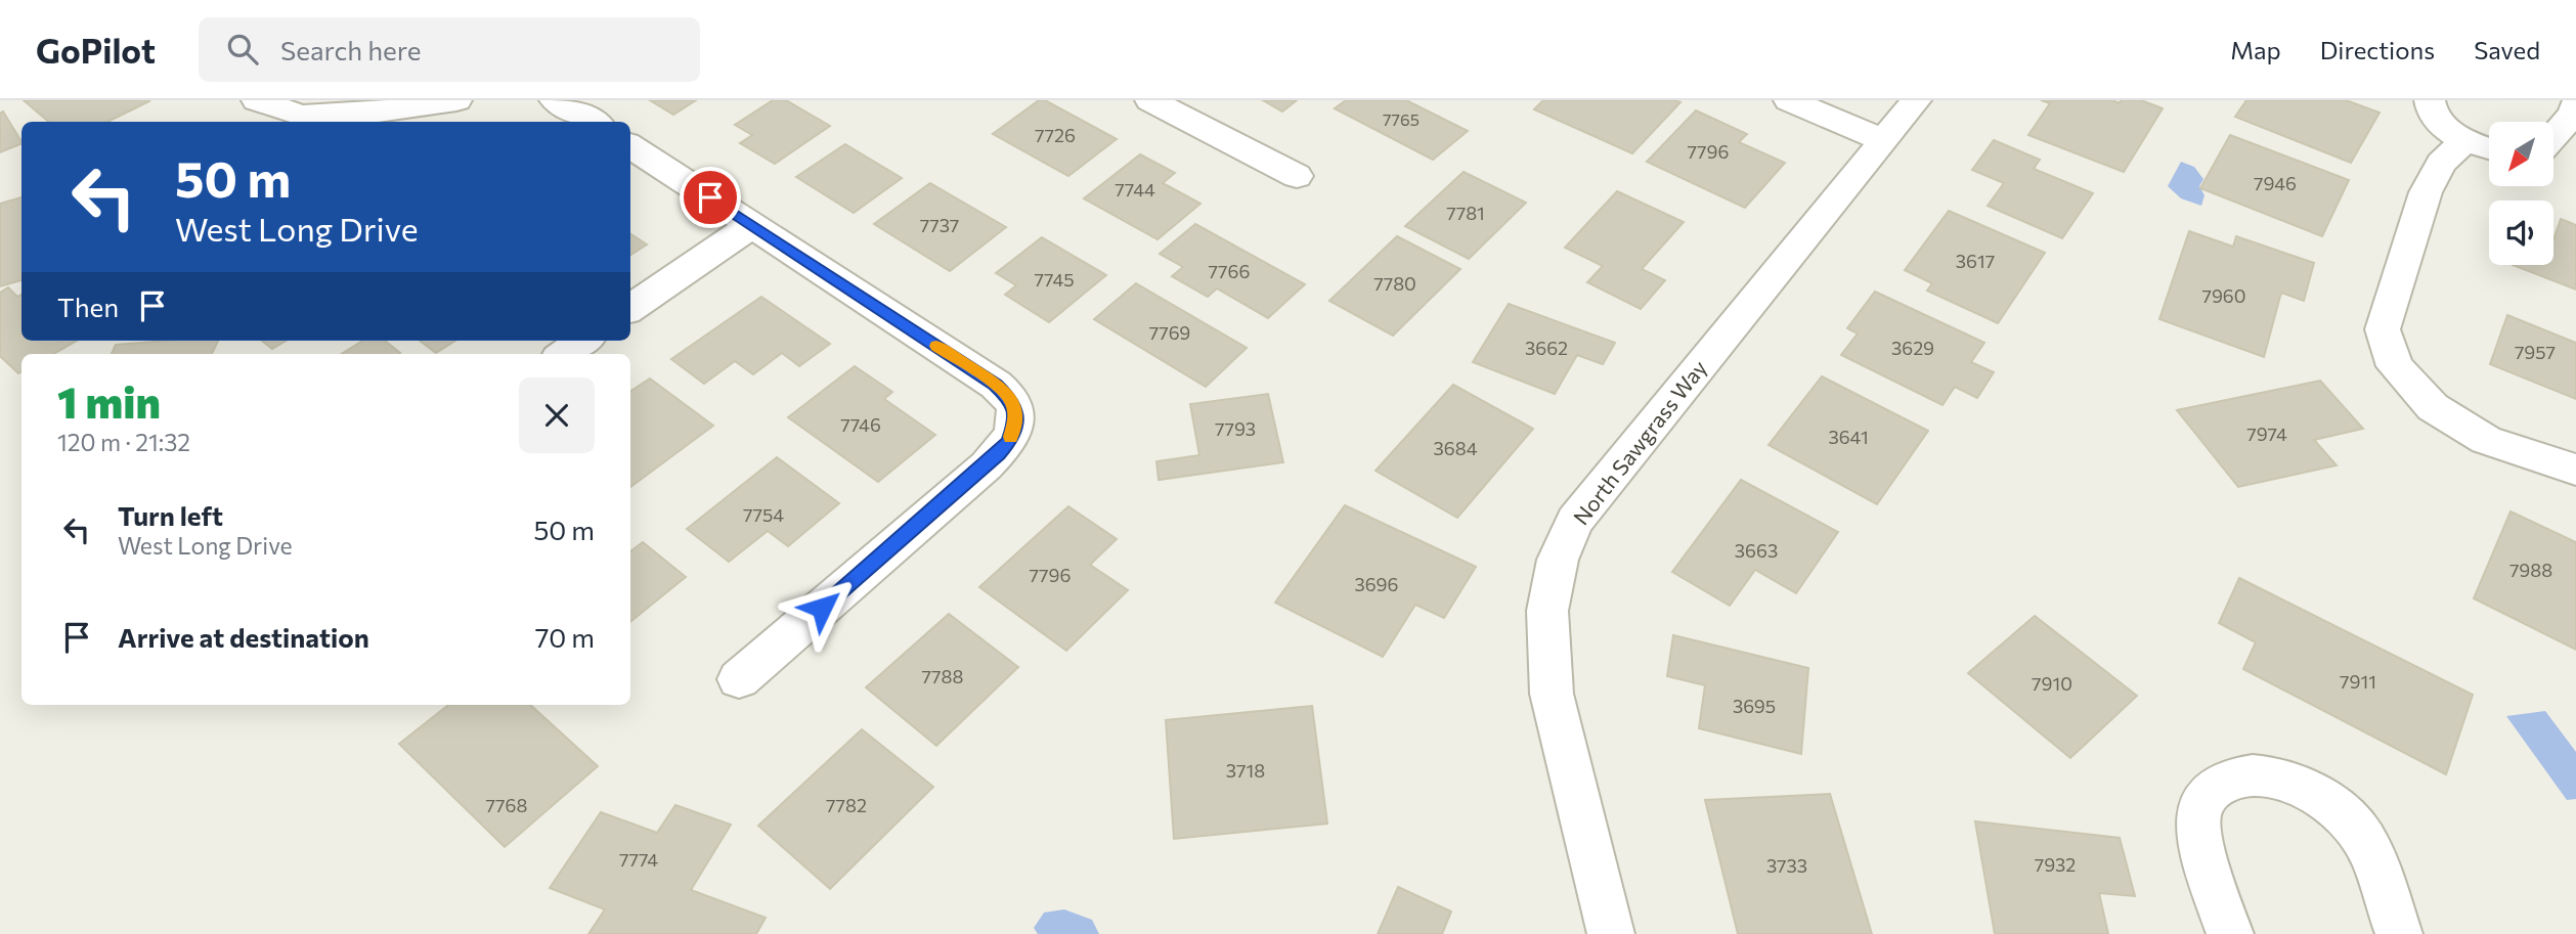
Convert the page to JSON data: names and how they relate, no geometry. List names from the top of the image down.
{
  "streets": {
    "street": ["North Sawgrass Way"]
  },
  "house_numbers": [
    "7765",
    "7726",
    "7796",
    "7946",
    "7744",
    "7781",
    "7737",
    "3617",
    "7766",
    "7745",
    "7780",
    "7960",
    "7769",
    "3662",
    "3629",
    "7957",
    "7746",
    "7793",
    "7974",
    "3641",
    "3684",
    "7754",
    "3663",
    "7988",
    "7796",
    "3696",
    "7788",
    "7911",
    "7910",
    "3695",
    "3718",
    "7768",
    "7782",
    "7774",
    "7932",
    "3733"
  ],
  "north": "bottom left",
  "page": {
    "header": "GoPilot",
    "search": "Search here",
    "nav": ["Map", "Directions", "Saved"],
    "turn": ["50 m", "West Long Drive"],
    "then": "Then",
    "heading": ["1 min", "120 m · 21:32"],
    "list": [
      {
        "name": "Turn left",
        "note": "West Long Drive",
        "value": "50 m"
      },
      {
        "name": "Arrive at destination",
        "value": "70 m"
      }
    ]
  }
}
